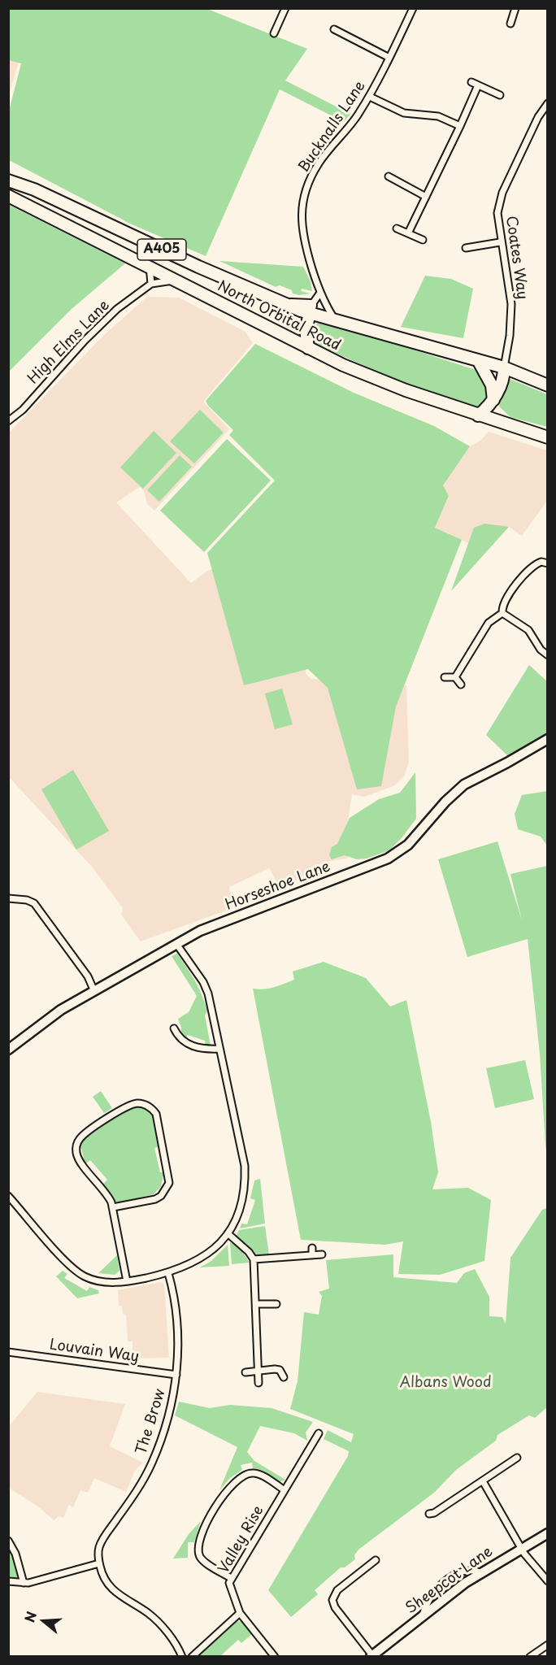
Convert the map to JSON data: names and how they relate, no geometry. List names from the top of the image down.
{
  "streets": {
    "highway": ["A405", "North Orbital Road"],
    "street": [
      "Bucknalls Lane",
      "Coates Way",
      "High Elms Lane",
      "Horseshoe Lane",
      "Louvain Way",
      "The Brow",
      "Valley Rise",
      "Sheepcot Lane"
    ]
  },
  "crossings": [
    ["Bucknalls Lane", "North Orbital Road"],
    ["A405", "North Orbital Road"],
    ["Coates Way", "North Orbital Road"],
    ["Louvain Way", "The Brow"]
  ],
  "parks": ["Albans Wood"],
  "north": "left"
}
